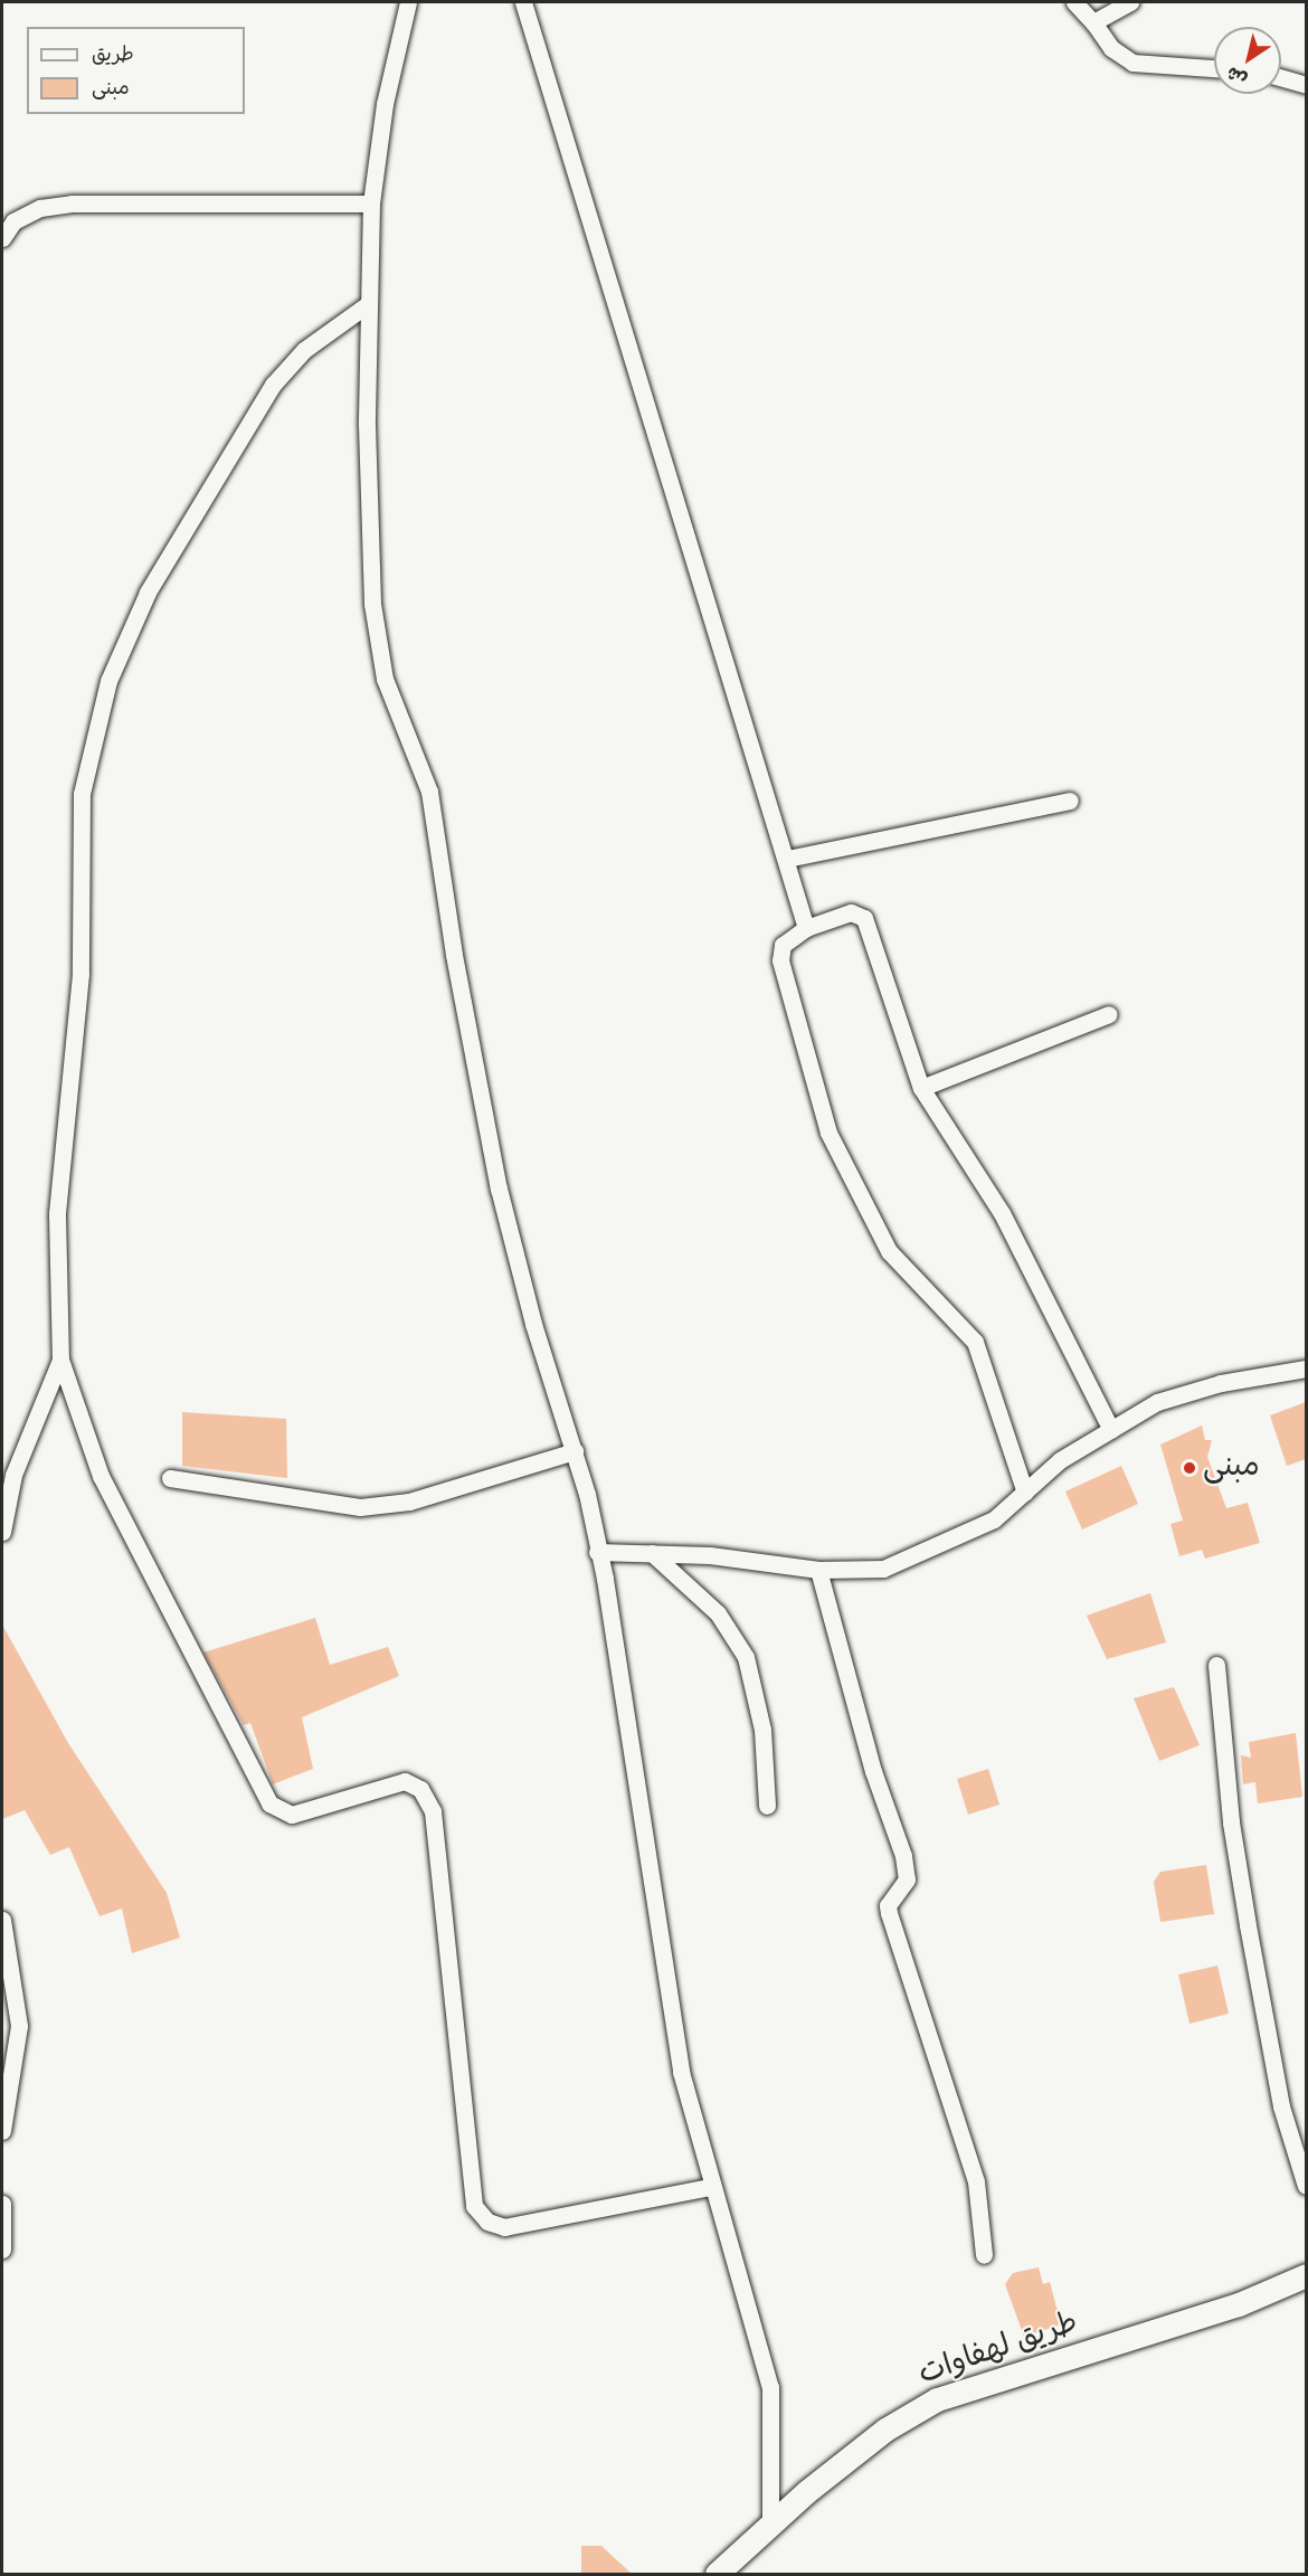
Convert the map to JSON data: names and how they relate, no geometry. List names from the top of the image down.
{
  "streets": {
    "street": ["طريق لهفاوات"]
  },
  "places": ["مبنى"],
  "legend": ["طريق", "مبنى"],
  "north": "bottom left"
}
